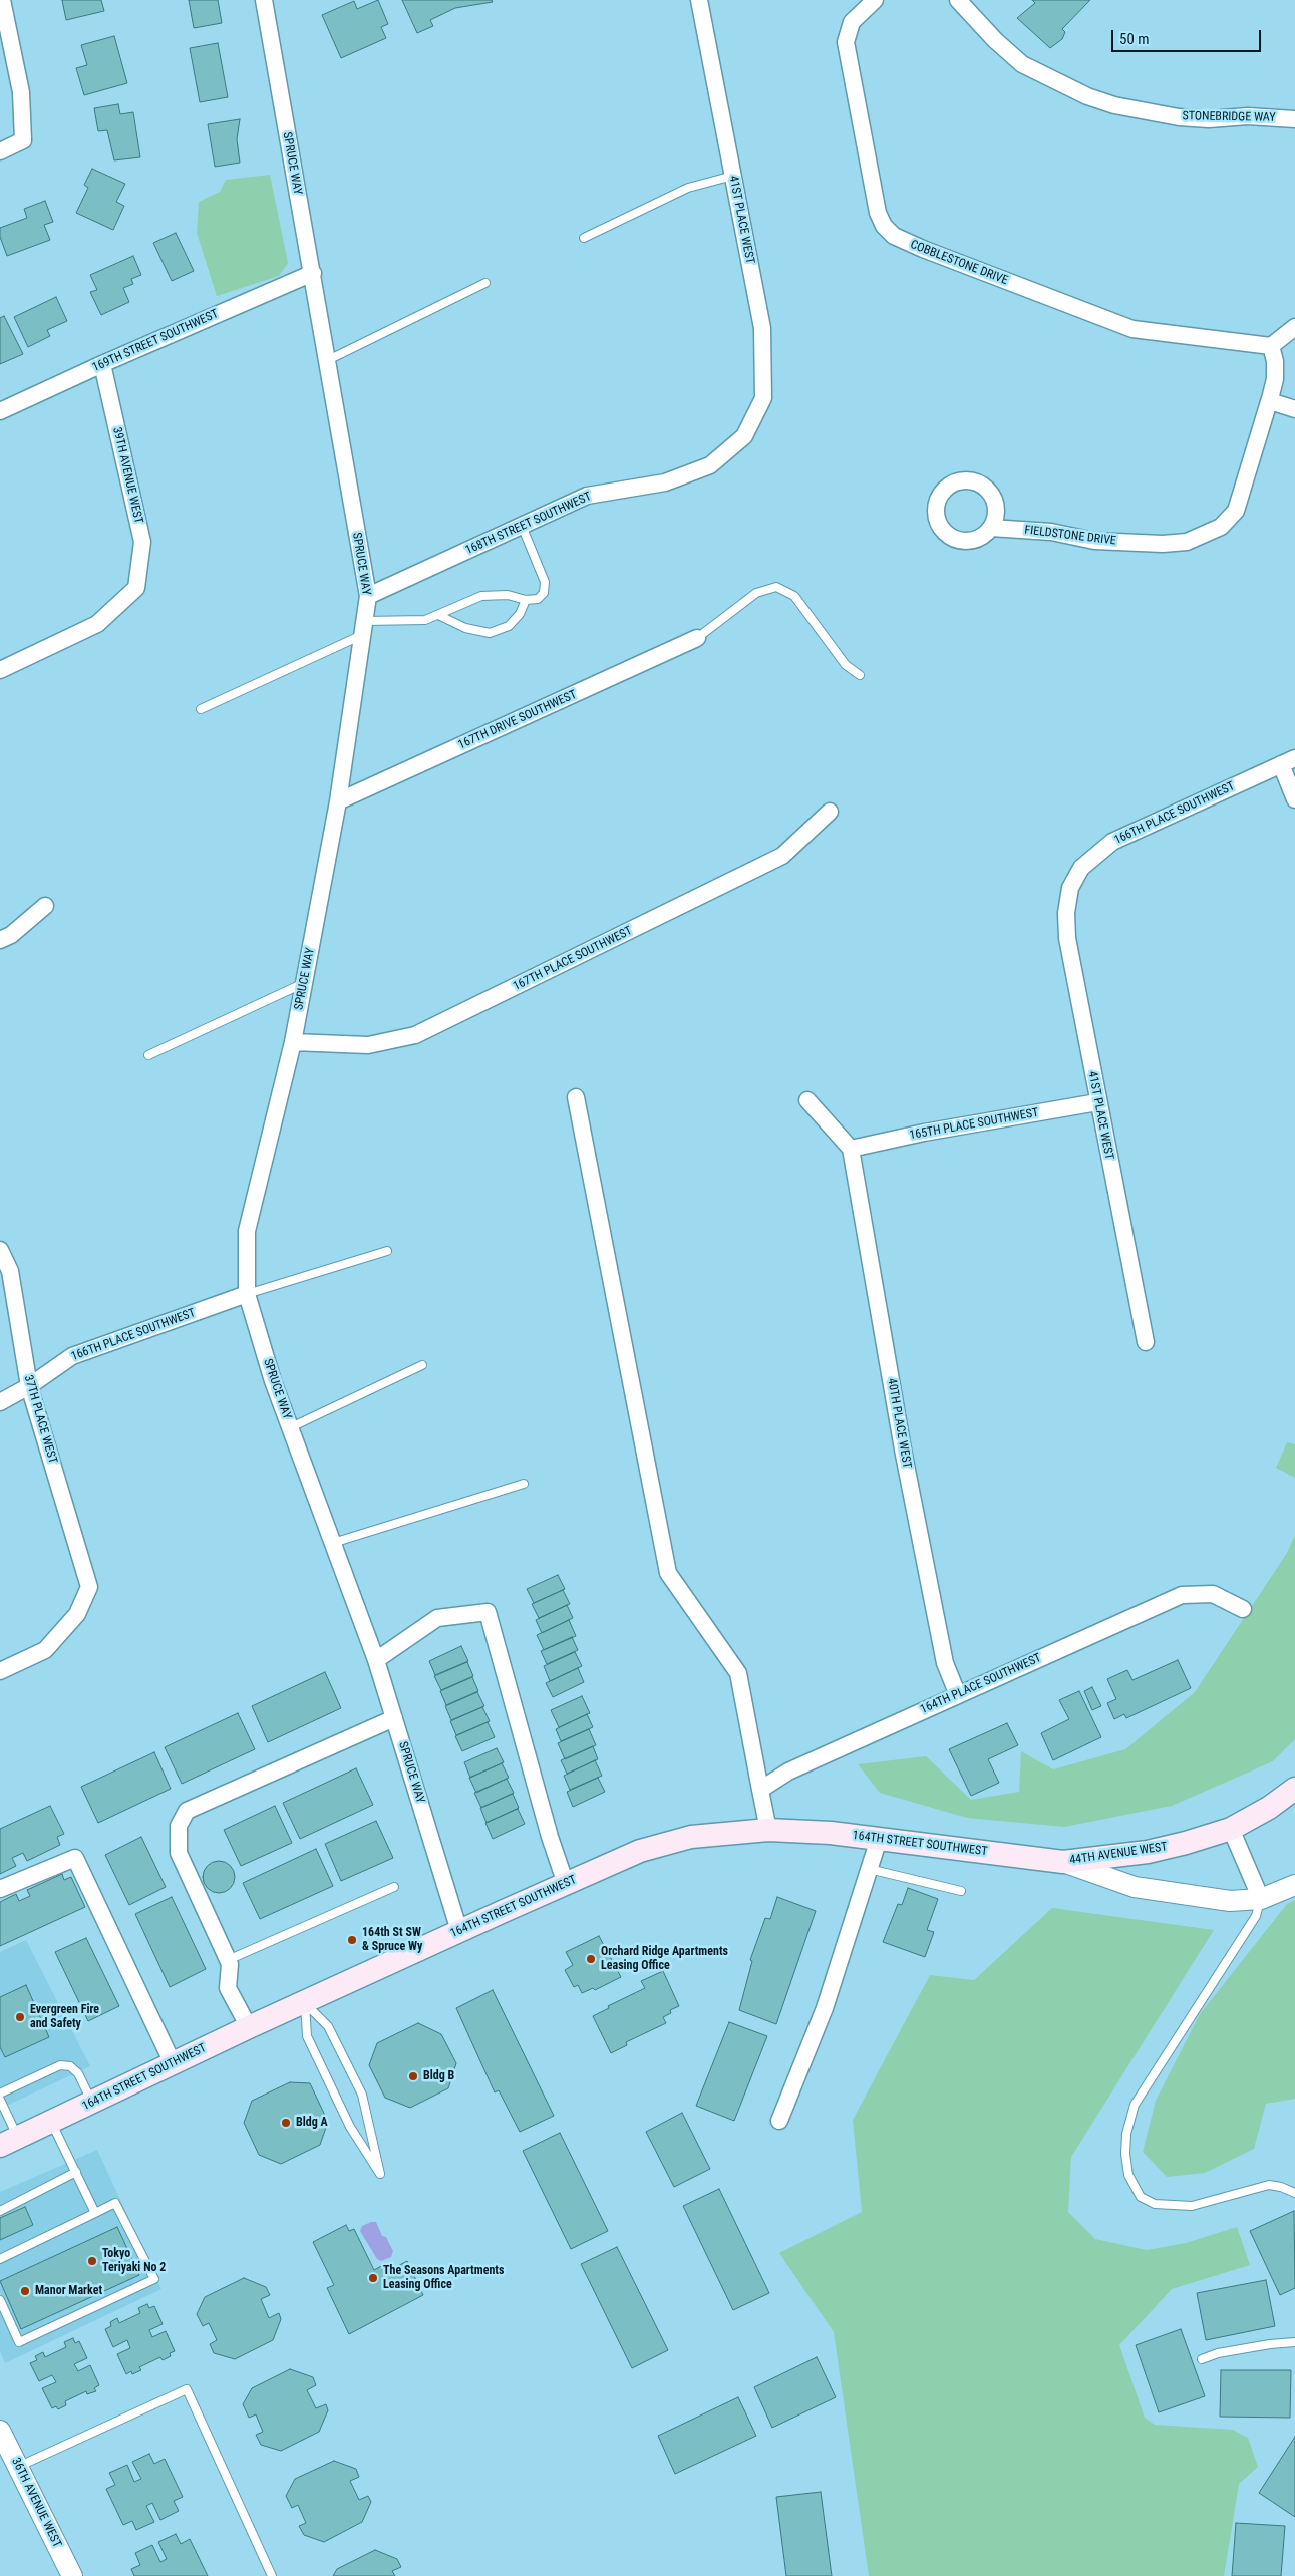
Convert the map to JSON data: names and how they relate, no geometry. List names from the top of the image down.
{
  "streets": {
    "main road": ["164TH STREET SOUTHWEST", "44TH AVENUE WEST"],
    "street": [
      "STONEBRIDGE WAY",
      "SPRUCE WAY",
      "41ST PLACE WEST",
      "COBBLESTONE DRIVE",
      "169TH STREET SOUTHWEST",
      "39TH AVENUE WEST",
      "168TH STREET SOUTHWEST",
      "FIELDSTONE DRIVE",
      "167TH DRIVE SOUTHWEST",
      "166TH PLACE SOUTHWEST",
      "167TH PLACE SOUTHWEST",
      "165TH PLACE SOUTHWEST",
      "37TH PLACE WEST",
      "40TH PLACE WEST",
      "164TH PLACE SOUTHWEST",
      "36TH AVENUE WEST"
    ]
  },
  "crossings": [
    ["SPRUCE WAY", "169TH STREET SOUTHWEST"],
    ["SPRUCE WAY", "168TH STREET SOUTHWEST"],
    ["SPRUCE WAY", "167TH DRIVE SOUTHWEST"],
    ["SPRUCE WAY", "166TH PLACE SOUTHWEST"],
    ["SPRUCE WAY", "167TH PLACE SOUTHWEST"],
    ["SPRUCE WAY", "164TH STREET SOUTHWEST"],
    ["41ST PLACE WEST", "168TH STREET SOUTHWEST"],
    ["41ST PLACE WEST", "166TH PLACE SOUTHWEST"],
    ["41ST PLACE WEST", "165TH PLACE SOUTHWEST"],
    ["COBBLESTONE DRIVE", "FIELDSTONE DRIVE"],
    ["169TH STREET SOUTHWEST", "39TH AVENUE WEST"],
    ["166TH PLACE SOUTHWEST", "37TH PLACE WEST"],
    ["165TH PLACE SOUTHWEST", "40TH PLACE WEST"],
    ["40TH PLACE WEST", "164TH PLACE SOUTHWEST"],
    ["164TH STREET SOUTHWEST", "44TH AVENUE WEST"]
  ],
  "places": [
    "164th St SW & Spruce Wy",
    "Orchard Ridge Apartments Leasing Office",
    "Evergreen Fire and Safety",
    "Bldg B",
    "Bldg A",
    "Tokyo Teriyaki No 2",
    "The Seasons Apartments Leasing Office",
    "Manor Market"
  ],
  "scale_bar": "50 m"
}
